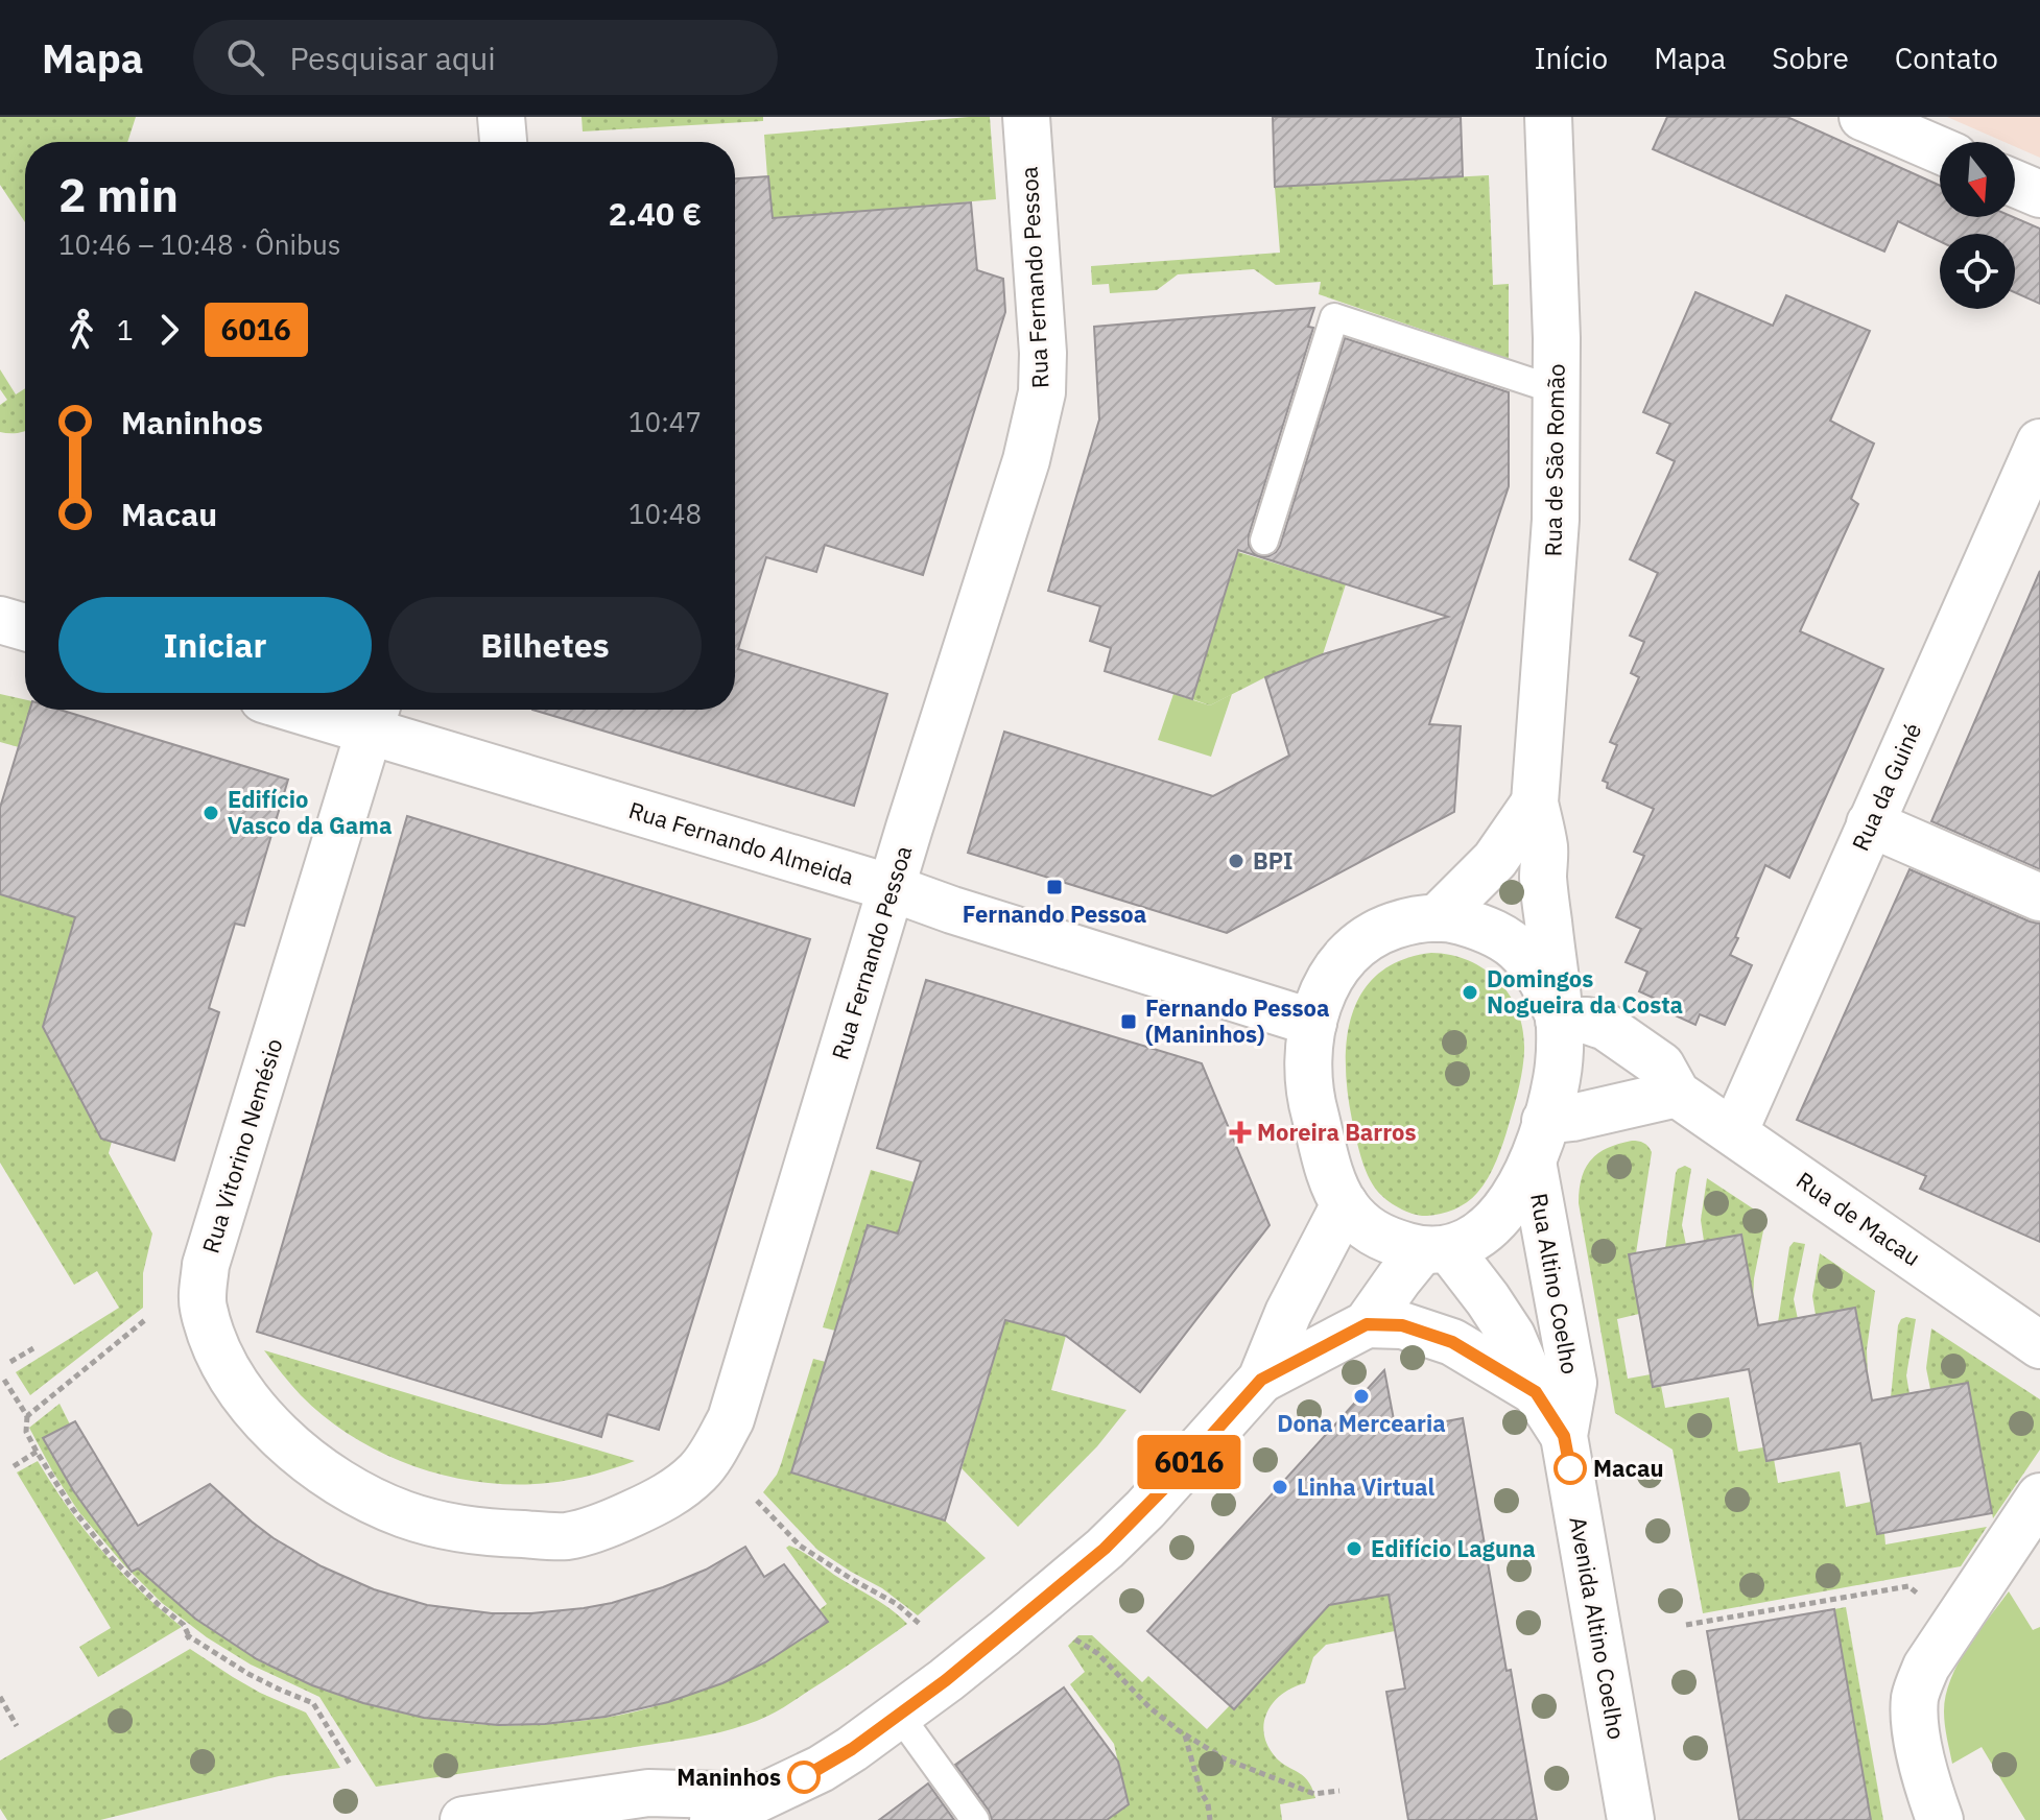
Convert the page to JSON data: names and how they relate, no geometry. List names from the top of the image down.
{
  "streets": {
    "street": [
      "Rua Fernando Pessoa",
      "Rua de São Romão",
      "Rua da Guiné",
      "Rua Fernando Almeida",
      "Rua Vitorino Nemésio",
      "Rua de Macau",
      "Rua Altino Coelho",
      "Avenida Altino Coelho"
    ]
  },
  "crossings": [
    ["Rua Fernando Pessoa", "Rua Fernando Almeida"],
    ["Rua Fernando Pessoa", "Rua Vitorino Nemésio"],
    ["Rua de São Romão", "Rua Fernando Almeida"],
    ["Rua de São Romão", "Rua de Macau"],
    ["Rua de São Romão", "Rua Altino Coelho"],
    ["Rua da Guiné", "Rua de Macau"],
    ["Rua Fernando Almeida", "Rua Vitorino Nemésio"],
    ["Rua Fernando Almeida", "Rua de Macau"],
    ["Rua Fernando Almeida", "Rua Altino Coelho"],
    ["Rua de Macau", "Rua Altino Coelho"],
    ["Rua Altino Coelho", "Avenida Altino Coelho"]
  ],
  "places": {
    "other": [
      "Edifício Vasco da Gama",
      "BPI",
      "Domingos Nogueira da Costa",
      "Dona Mercearia",
      "Macau",
      "Linha Virtual",
      "Edifício Laguna",
      "Maninhos"
    ],
    "transit": ["Fernando Pessoa", "Fernando Pessoa (Maninhos)"],
    "health": ["Moreira Barros"]
  },
  "lines": ["bus line 6016"],
  "north": "bottom",
  "page": {
    "header": "Mapa",
    "search": "Pesquisar aqui",
    "nav": [
      "Início",
      "Mapa",
      "Sobre",
      "Contato"
    ],
    "on_map": "6016",
    "heading": ["2 min", "10:46 – 10:48 · Ônibus", "2.40 €"],
    "legs": ["1", "6016"],
    "list": [
      {
        "name": "Maninhos",
        "value": "10:47"
      },
      {
        "name": "Macau",
        "value": "10:48"
      }
    ],
    "buttons": ["Iniciar", "Bilhetes"]
  }
}
